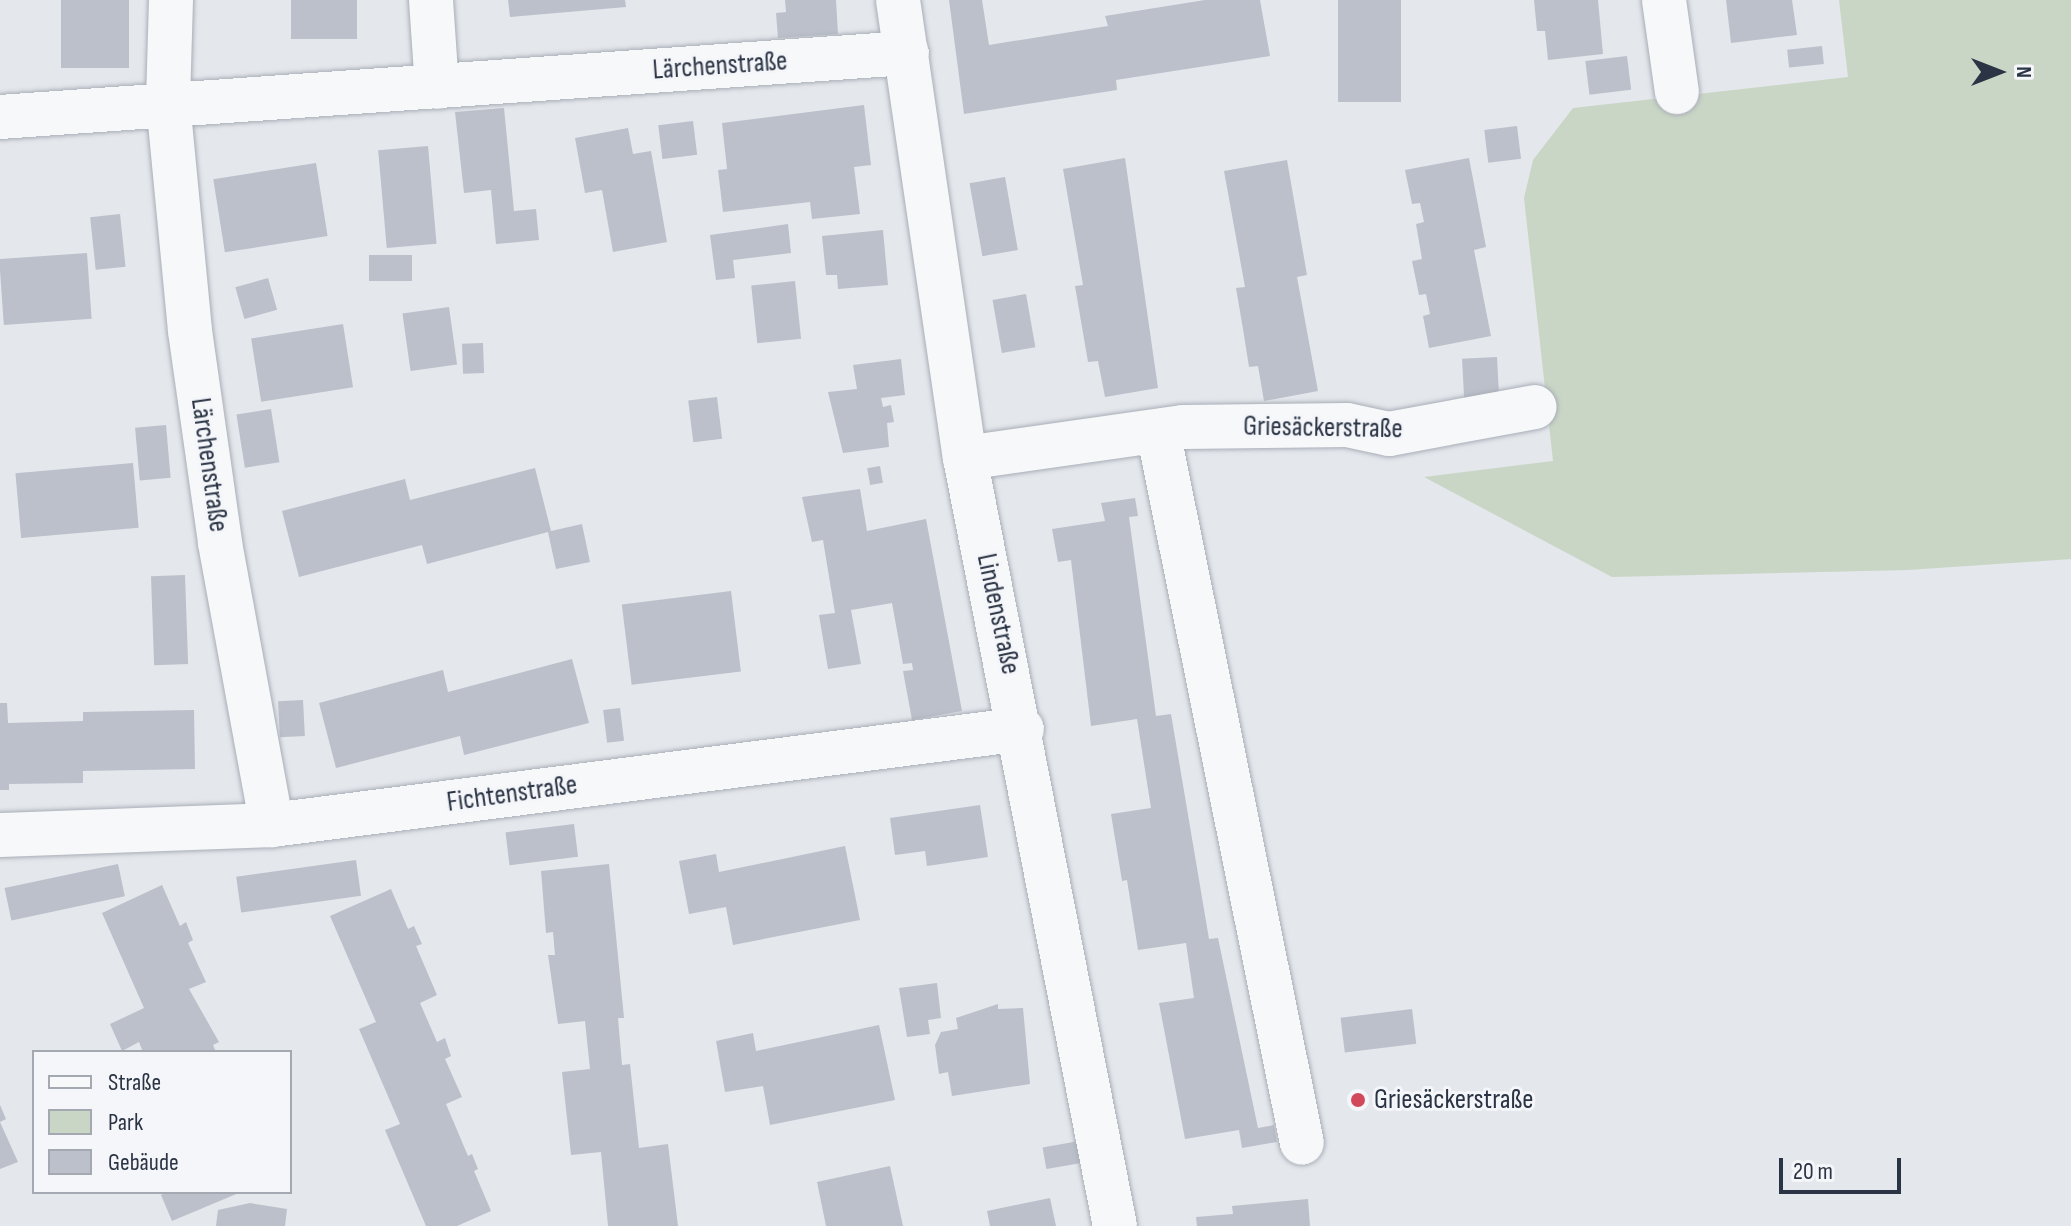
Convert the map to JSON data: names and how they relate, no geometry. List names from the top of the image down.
{
  "streets": {
    "street": [
      "Lärchenstraße",
      "Griesäckerstraße",
      "Lindenstraße",
      "Fichtenstraße"
    ]
  },
  "crossings": [
    ["Lärchenstraße", "Lindenstraße"],
    ["Lärchenstraße", "Fichtenstraße"],
    ["Griesäckerstraße", "Lindenstraße"],
    ["Lindenstraße", "Fichtenstraße"]
  ],
  "places": ["Griesäckerstraße"],
  "legend": ["Straße", "Park", "Gebäude"],
  "scale_bar": "20 m",
  "north": "right"
}
